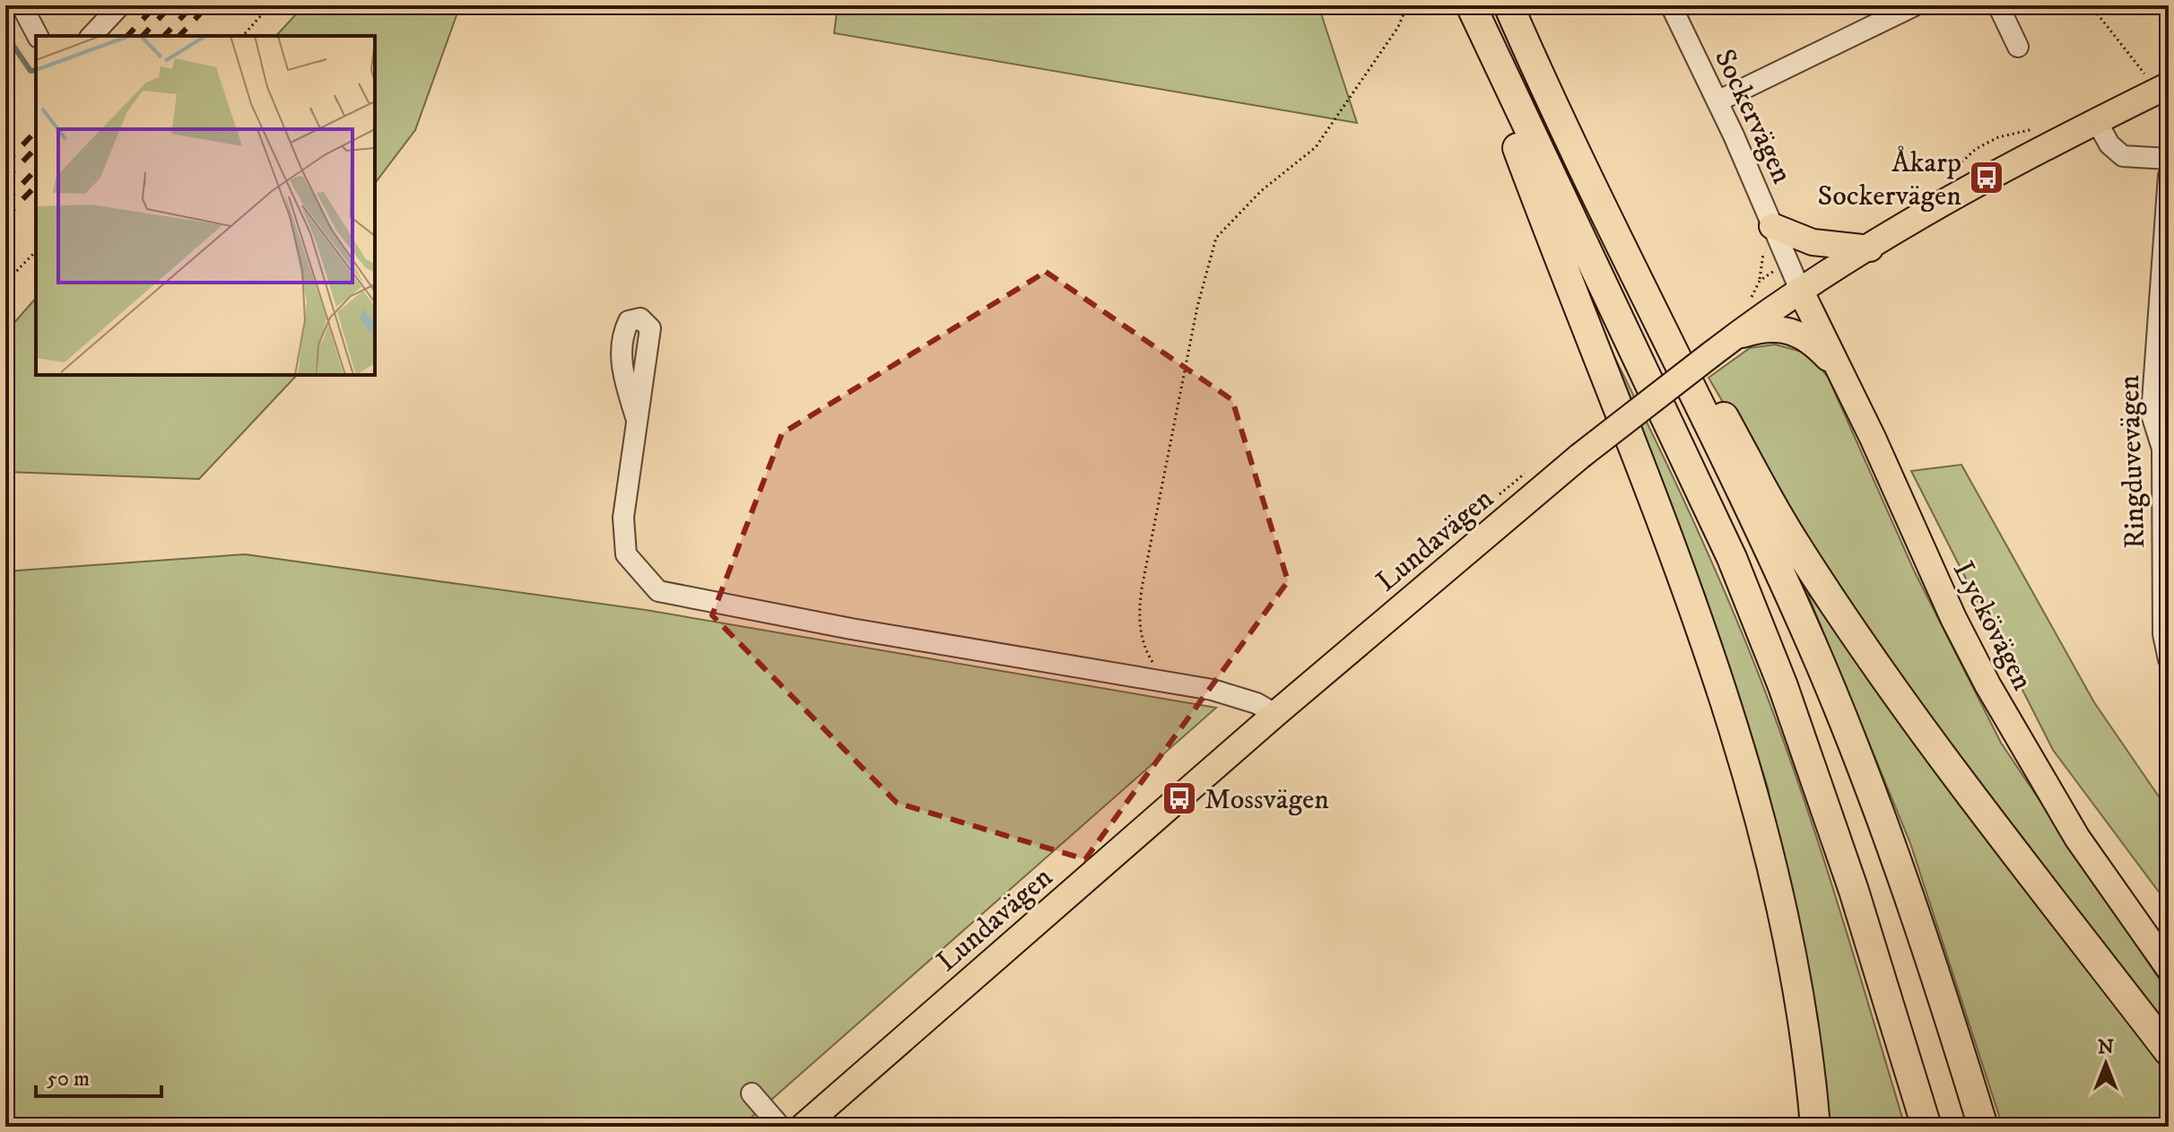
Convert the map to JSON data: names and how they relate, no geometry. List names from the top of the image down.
{
  "streets": {
    "main road": ["Lundavägen", "Lyckövägen"],
    "street": ["Sockervägen", "Ringduvevägen"]
  },
  "crossings": [
    ["Sockervägen", "Lundavägen"],
    ["Sockervägen", "Lyckövägen"],
    ["Lundavägen", "Lyckövägen"]
  ],
  "places": {
    "bus stop": ["Åkarp Sockervägen", "Mossvägen"]
  },
  "scale_bar": "50 m",
  "north": "top"
}
